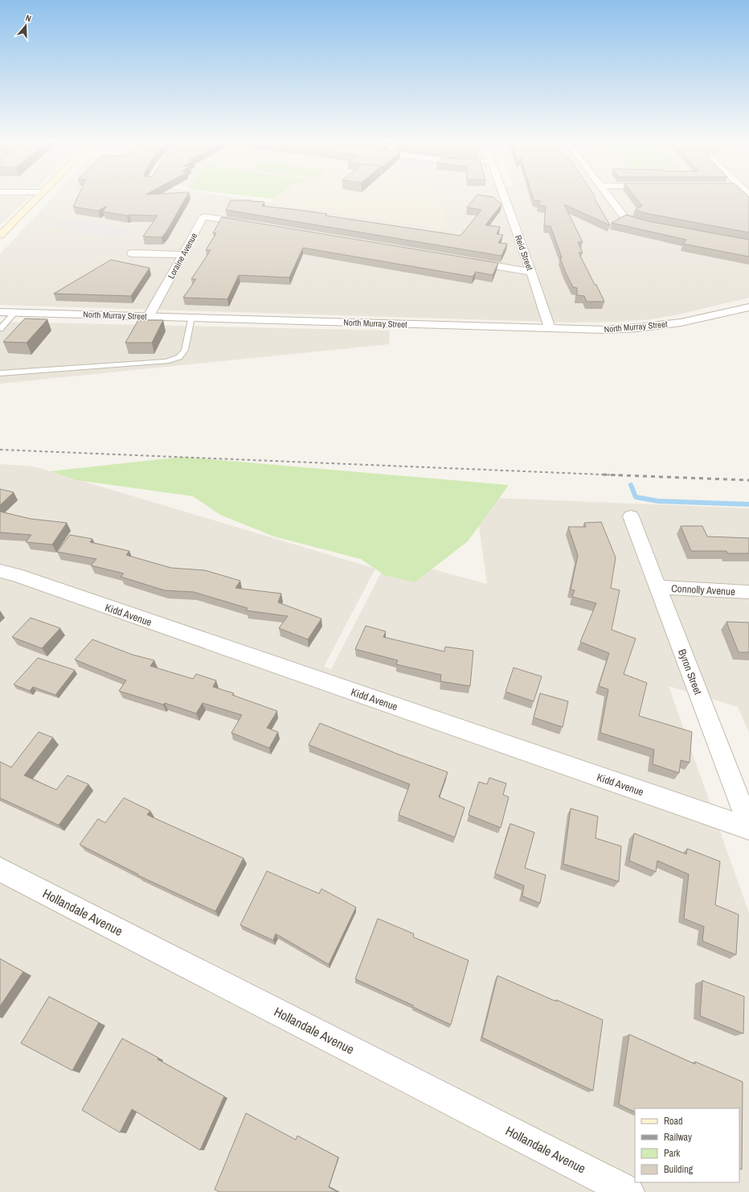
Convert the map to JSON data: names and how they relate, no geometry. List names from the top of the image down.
{
  "streets": {
    "street": [
      "Reid Street",
      "Loraine Avenue",
      "North Murray Street",
      "Connolly Avenue",
      "Kidd Avenue",
      "Byron Street",
      "Hollandale Avenue"
    ]
  },
  "crossings": [
    ["Reid Street", "North Murray Street"],
    ["Loraine Avenue", "North Murray Street"],
    ["Connolly Avenue", "Byron Street"],
    ["Kidd Avenue", "Byron Street"]
  ],
  "legend": [
    "Road",
    "Railway",
    "Park",
    "Building"
  ],
  "north": "top"
}
